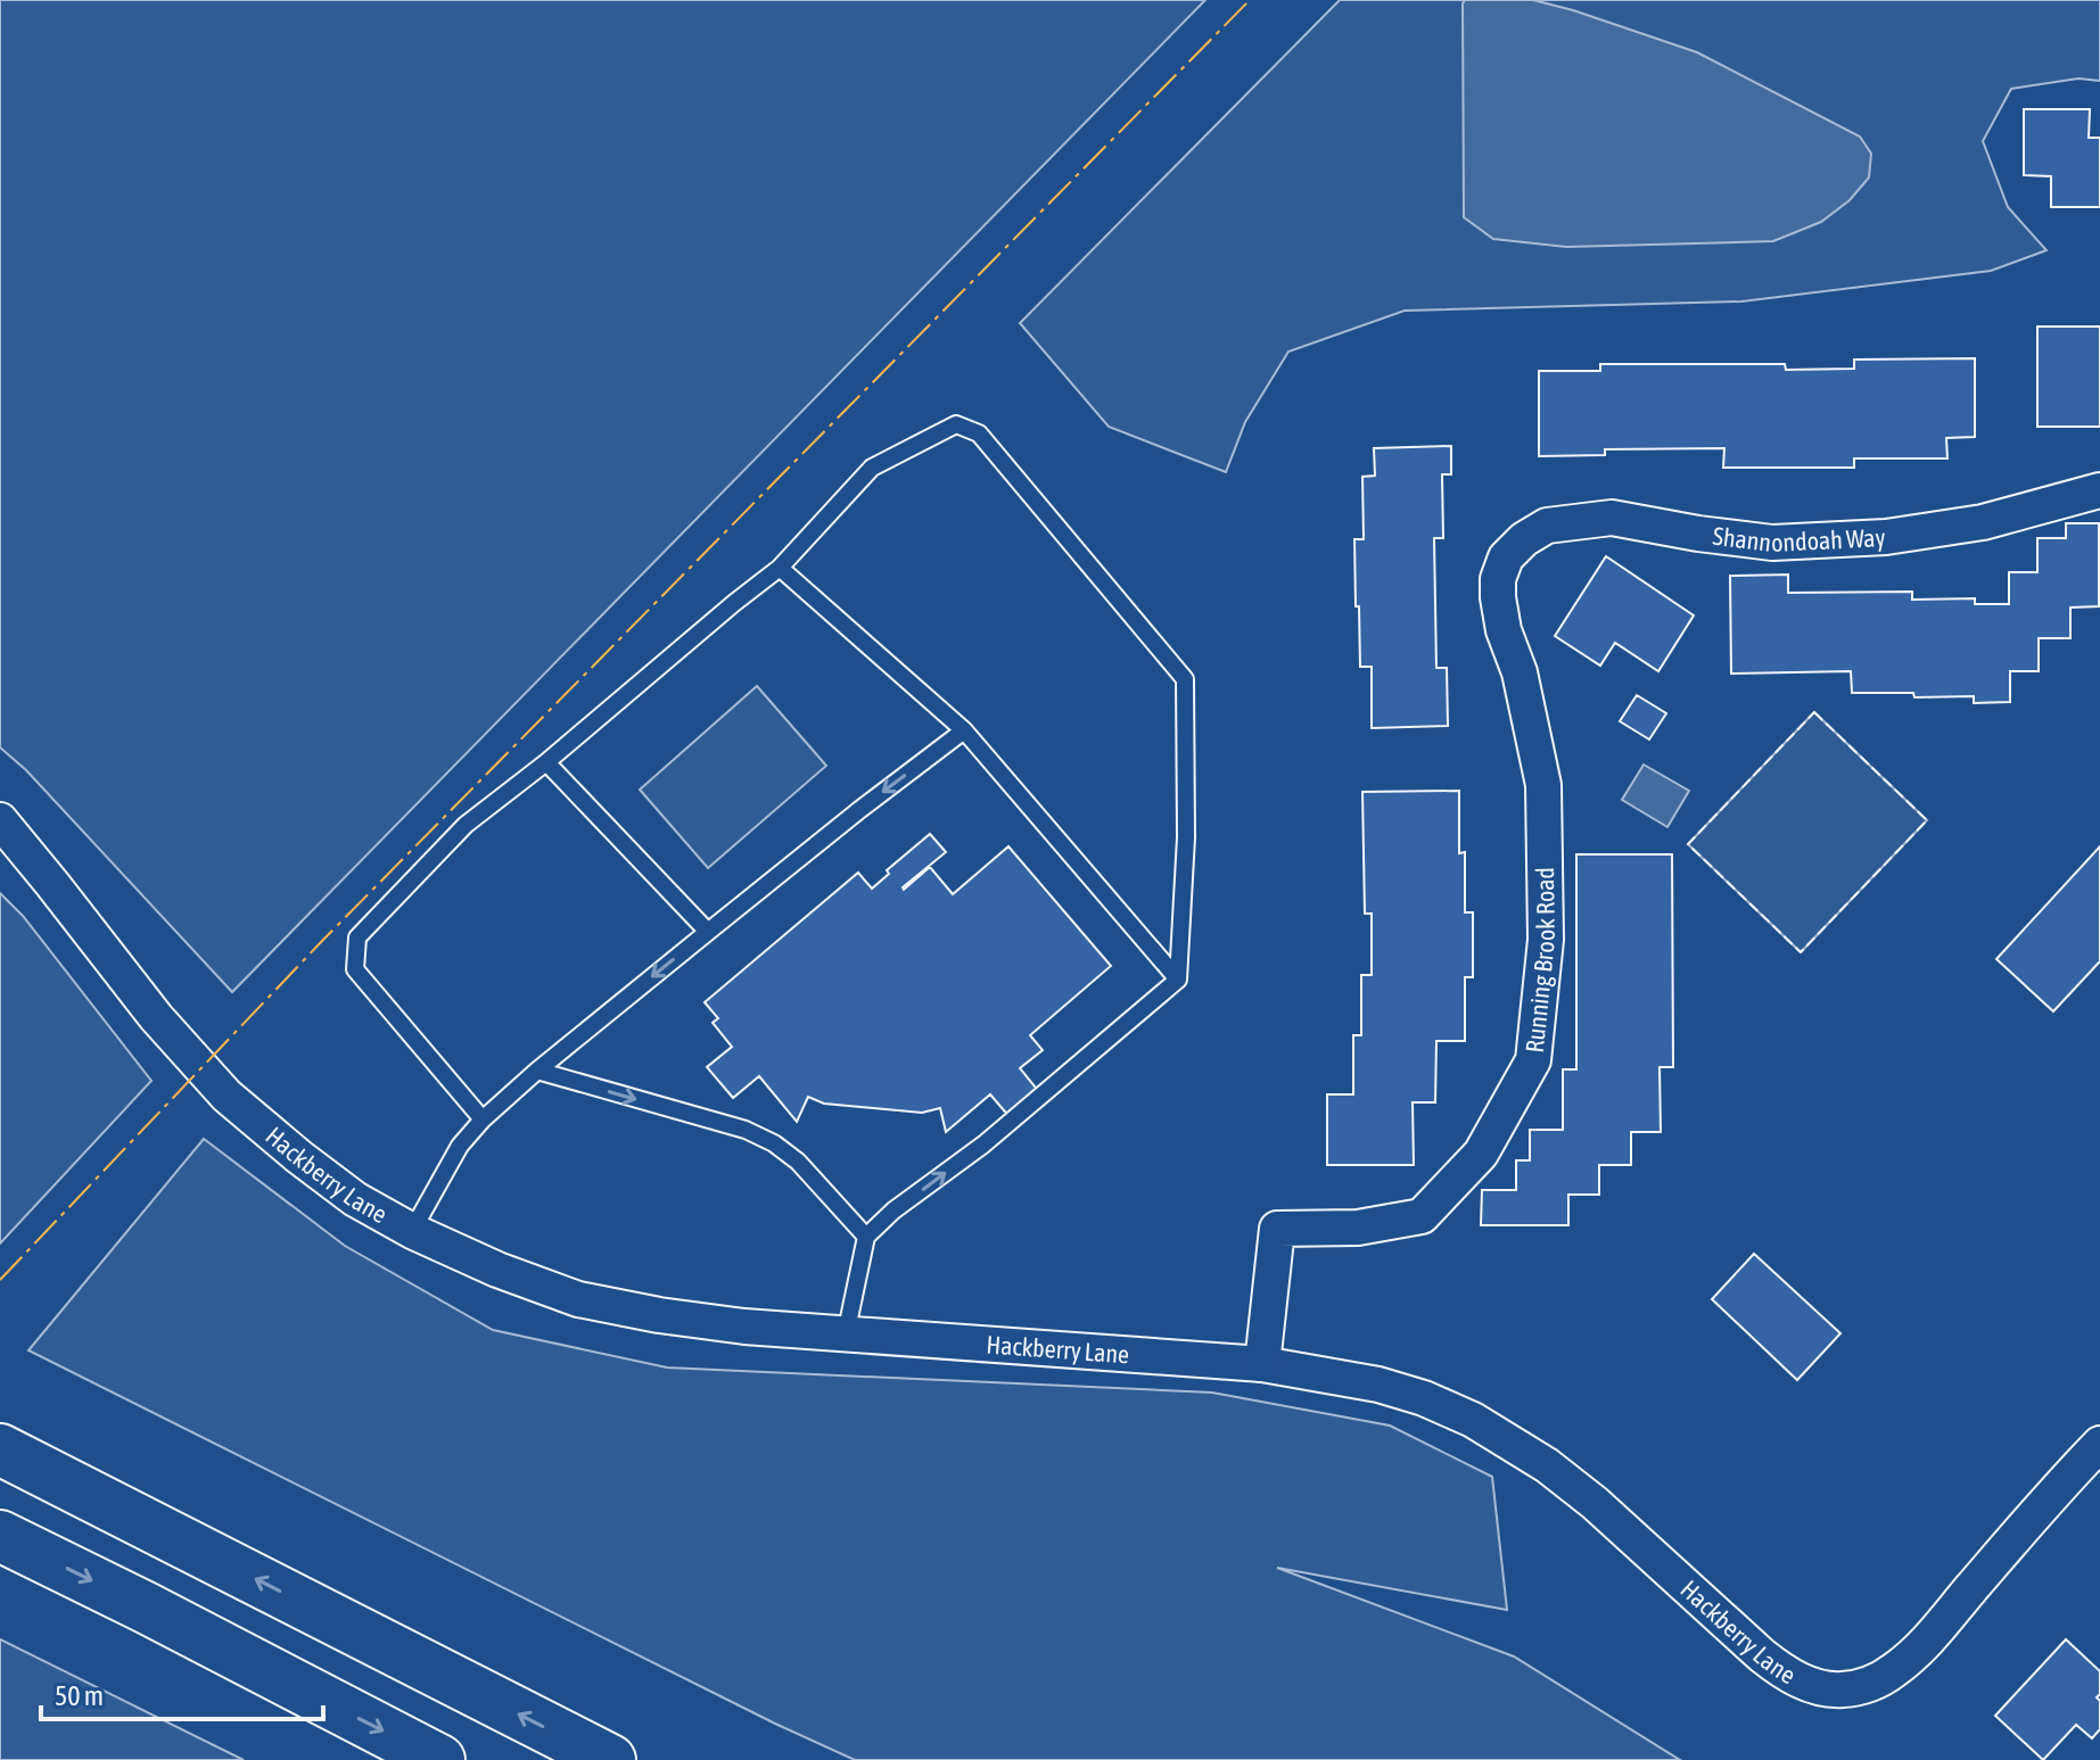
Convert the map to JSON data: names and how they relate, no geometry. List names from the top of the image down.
{
  "streets": {
    "street": ["Shannondoah Way", "Running Brook Road", "Hackberry Lane"]
  },
  "crossings": [
    ["Shannondoah Way", "Running Brook Road"],
    ["Running Brook Road", "Hackberry Lane"]
  ],
  "scale_bar": "50 m"
}
